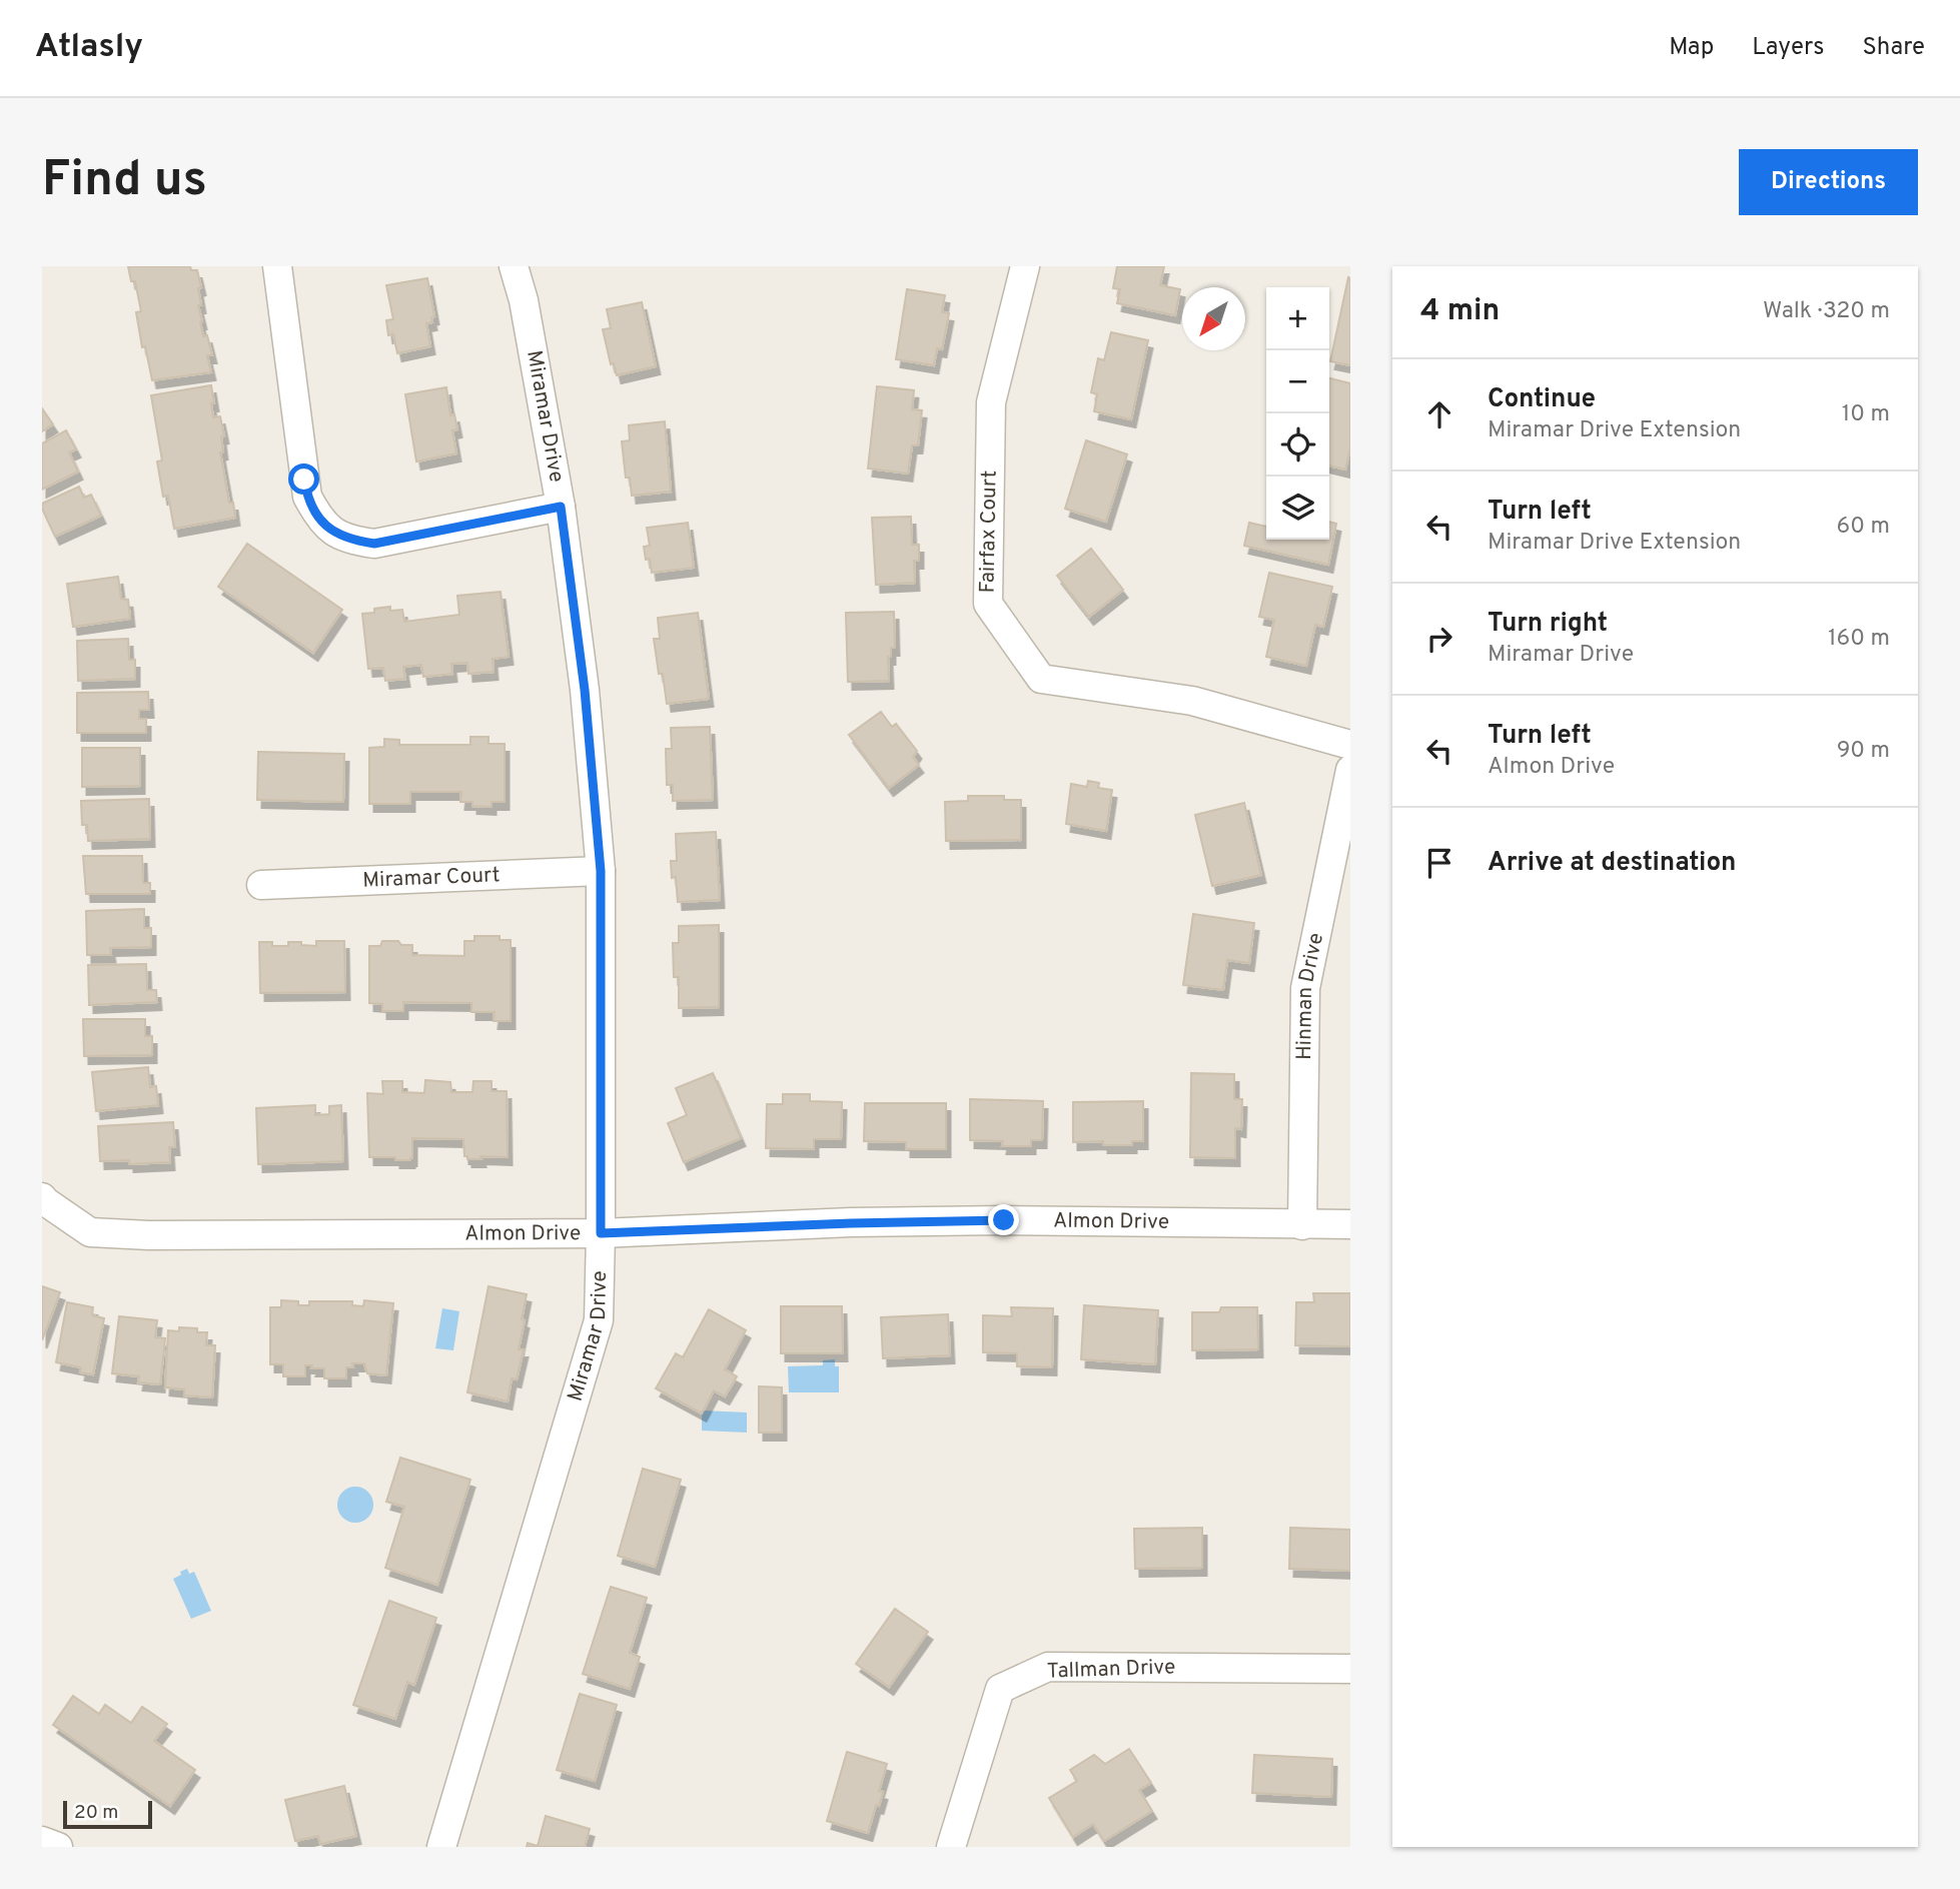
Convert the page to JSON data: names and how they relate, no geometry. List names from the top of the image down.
{
  "streets": {
    "street": [
      "Miramar Drive",
      "Fairfax Court",
      "Miramar Court",
      "Hinman Drive",
      "Almon Drive",
      "Tallman Drive"
    ]
  },
  "crossings": [
    ["Miramar Drive", "Miramar Court"],
    ["Miramar Drive", "Almon Drive"],
    ["Hinman Drive", "Almon Drive"]
  ],
  "scale_bar": "20 m",
  "north": "bottom left",
  "page": {
    "header": "Atlasly",
    "nav": ["Map", "Layers", "Share"],
    "buttons": "Directions",
    "title": "Find us",
    "heading": ["4 min", "Walk · 320 m"],
    "map_buttons": ["+", "−"],
    "list": [
      ["Continue", "Miramar Drive Extension", "10 m"],
      ["Turn left", "Miramar Drive Extension", "60 m"],
      ["Turn right", "Miramar Drive", "160 m"],
      ["Turn left", "Almon Drive", "90 m"],
      "Arrive at destination"
    ],
    "scale": "20 m"
  }
}
